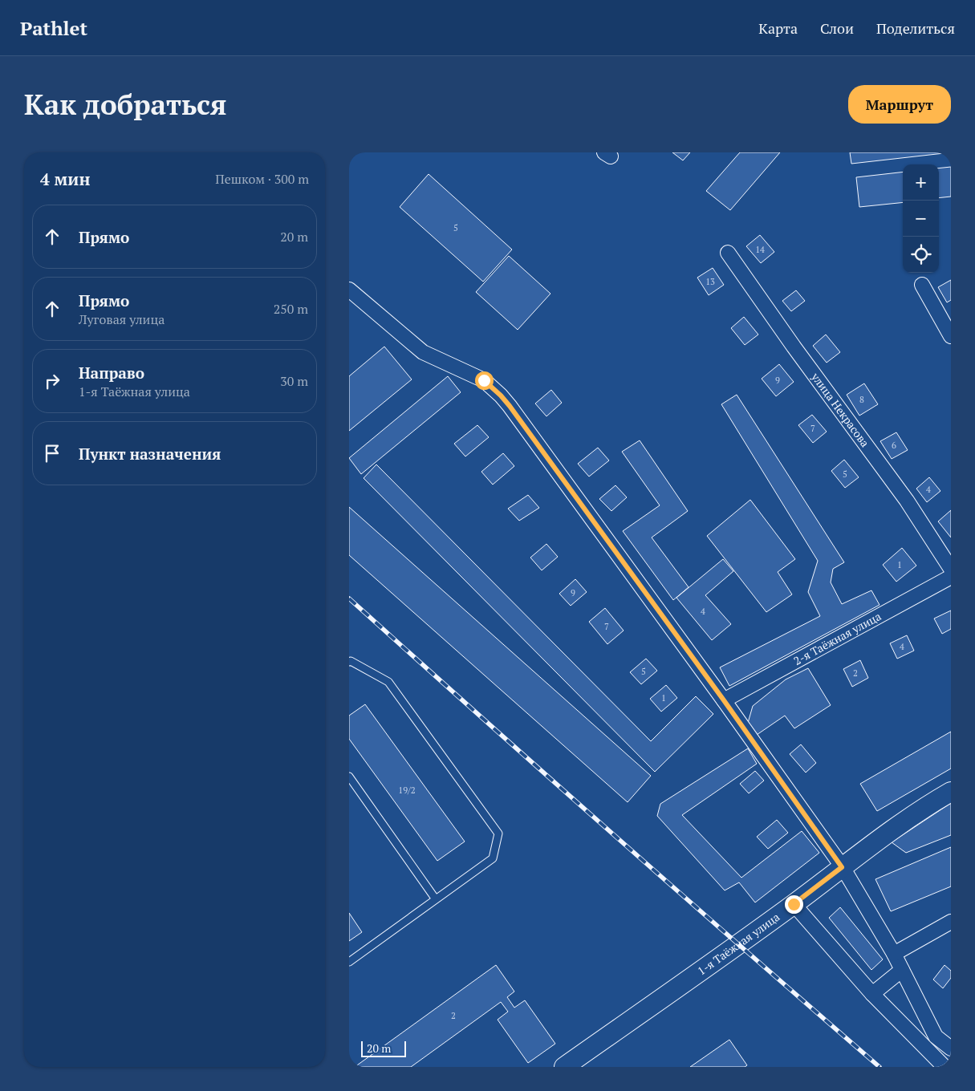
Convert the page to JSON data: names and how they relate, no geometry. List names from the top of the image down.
{
  "streets": {
    "street": ["улица Некрасова", "2-я Таёжная улица", "1-я Таёжная улица"]
  },
  "house_numbers": [
    "5",
    "14",
    "13",
    "9",
    "8",
    "7",
    "6",
    "5",
    "4",
    "1",
    "9",
    "4",
    "7",
    "4",
    "5",
    "2",
    "1",
    "19/2",
    "2"
  ],
  "scale_bar": "20 m",
  "page": {
    "header": "Pathlet",
    "nav": ["Карта", "Слои", "Поделиться"],
    "buttons": "Маршрут",
    "title": "Как добраться",
    "heading": ["4 мин", "Пешком · 300 m"],
    "map_buttons": ["+", "−"],
    "list": [
      ["Прямо", "20 m"],
      ["Прямо", "Луговая улица", "250 m"],
      ["Направо", "1-я Таёжная улица", "30 m"],
      "Пункт назначения"
    ],
    "scale": "20 m"
  }
}
